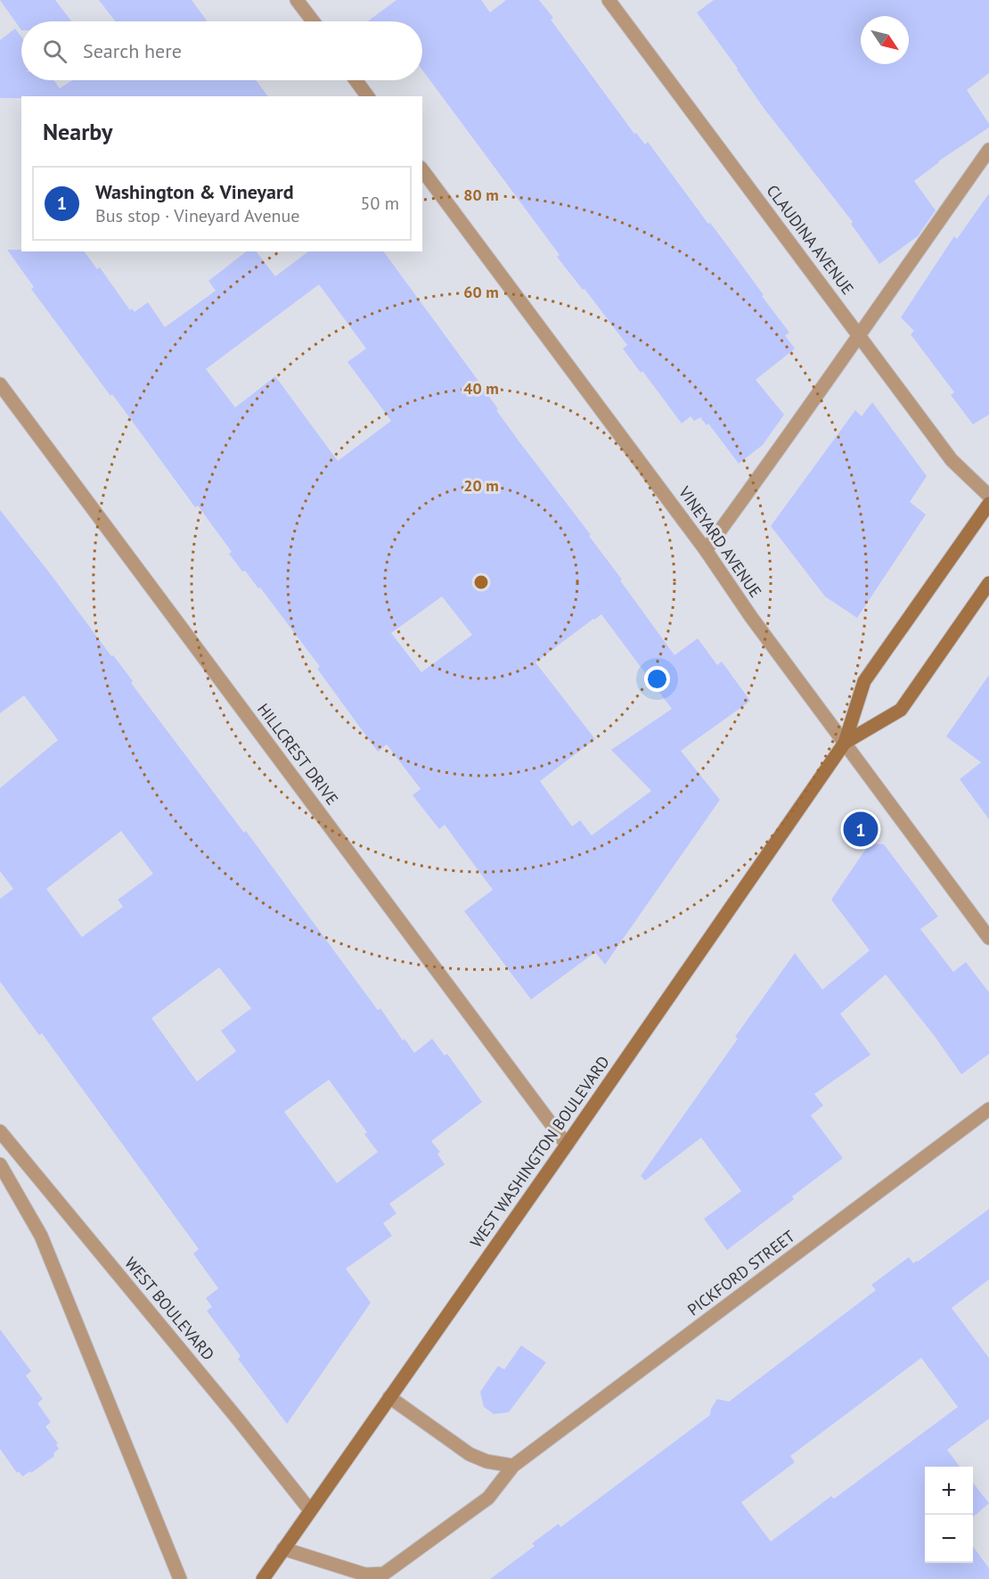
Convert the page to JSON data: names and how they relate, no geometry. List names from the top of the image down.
{
  "streets": {
    "main road": ["WEST WASHINGTON BOULEVARD"],
    "street": [
      "CLAUDINA AVENUE",
      "VINEYARD AVENUE",
      "HILLCREST DRIVE",
      "PICKFORD STREET",
      "WEST BOULEVARD"
    ]
  },
  "crossings": [
    ["VINEYARD AVENUE", "WEST WASHINGTON BOULEVARD"],
    ["HILLCREST DRIVE", "WEST WASHINGTON BOULEVARD"],
    ["WEST WASHINGTON BOULEVARD", "PICKFORD STREET"],
    ["WEST WASHINGTON BOULEVARD", "WEST BOULEVARD"]
  ],
  "north": "bottom right",
  "page": {
    "search": "Search here",
    "heading": "Nearby",
    "list": [
      {
        "mark": "1",
        "name": "Washington & Vineyard",
        "note": "Bus stop · Vineyard Avenue",
        "value": "50 m"
      }
    ],
    "pins": "1",
    "map_buttons": ["+", "−"]
  },
  "rings": [
    "80 m",
    "60 m",
    "40 m",
    "20 m"
  ]
}
